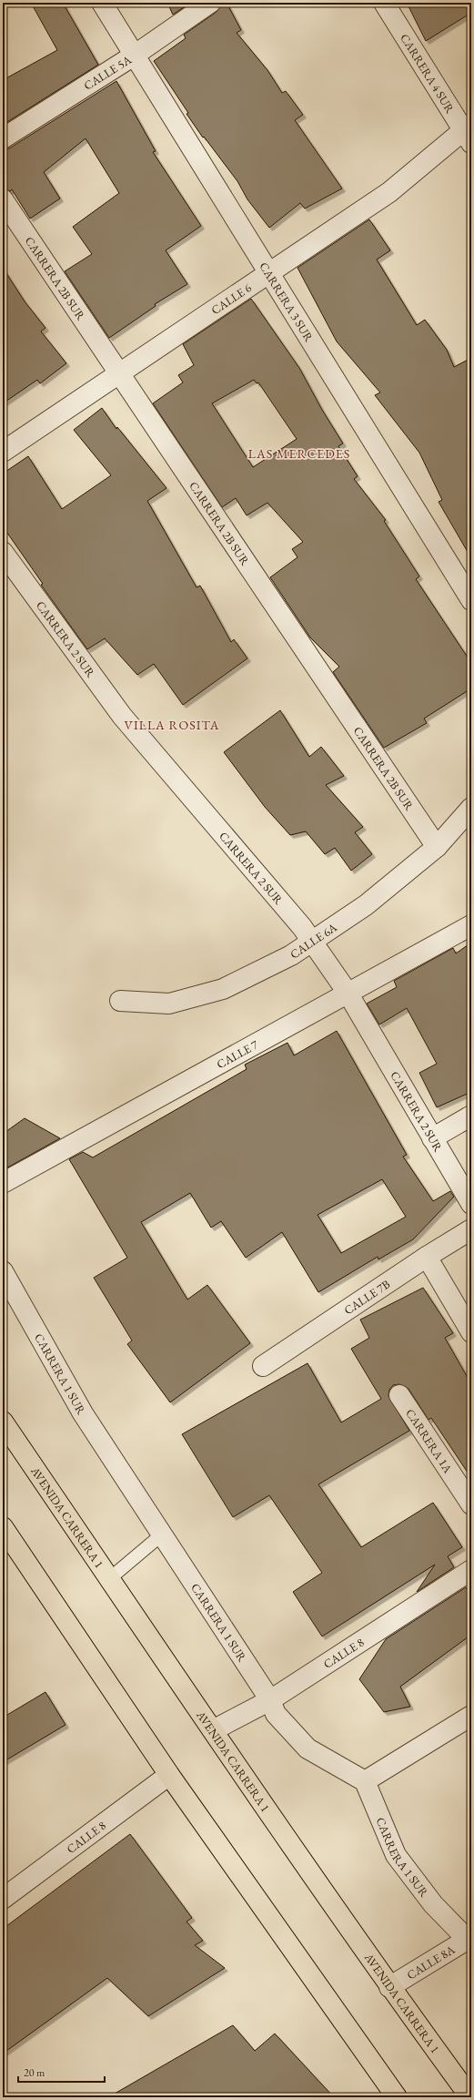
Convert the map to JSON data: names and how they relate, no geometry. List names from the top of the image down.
{
  "streets": {
    "main road": ["AVENIDA CARRERA 1"],
    "street": [
      "CALLE 5A",
      "CARRERA 4 SUR",
      "CARRERA 2B SUR",
      "CALLE 6",
      "CARRERA 3 SUR",
      "CARRERA 2 SUR",
      "CALLE 6A",
      "CALLE 7",
      "CALLE 7B",
      "CARRERA 1 SUR",
      "CARRERA 1A",
      "CALLE 8",
      "CALLE 8A"
    ]
  },
  "crossings": [
    ["CALLE 5A", "CARRERA 3 SUR"],
    ["CARRERA 4 SUR", "CALLE 6"],
    ["CARRERA 2B SUR", "CALLE 6"],
    ["CARRERA 2B SUR", "CALLE 6A"],
    ["CALLE 6", "CARRERA 3 SUR"],
    ["CARRERA 2 SUR", "CALLE 6A"],
    ["CARRERA 2 SUR", "CALLE 7"],
    ["CARRERA 1 SUR", "CALLE 8"],
    ["CARRERA 1 SUR", "CALLE 8A"],
    ["AVENIDA CARRERA 1", "CALLE 8"],
    ["AVENIDA CARRERA 1", "CALLE 8A"]
  ],
  "districts": ["LAS MERCEDES", "VILLA ROSITA"],
  "scale_bar": "20 m"
}
